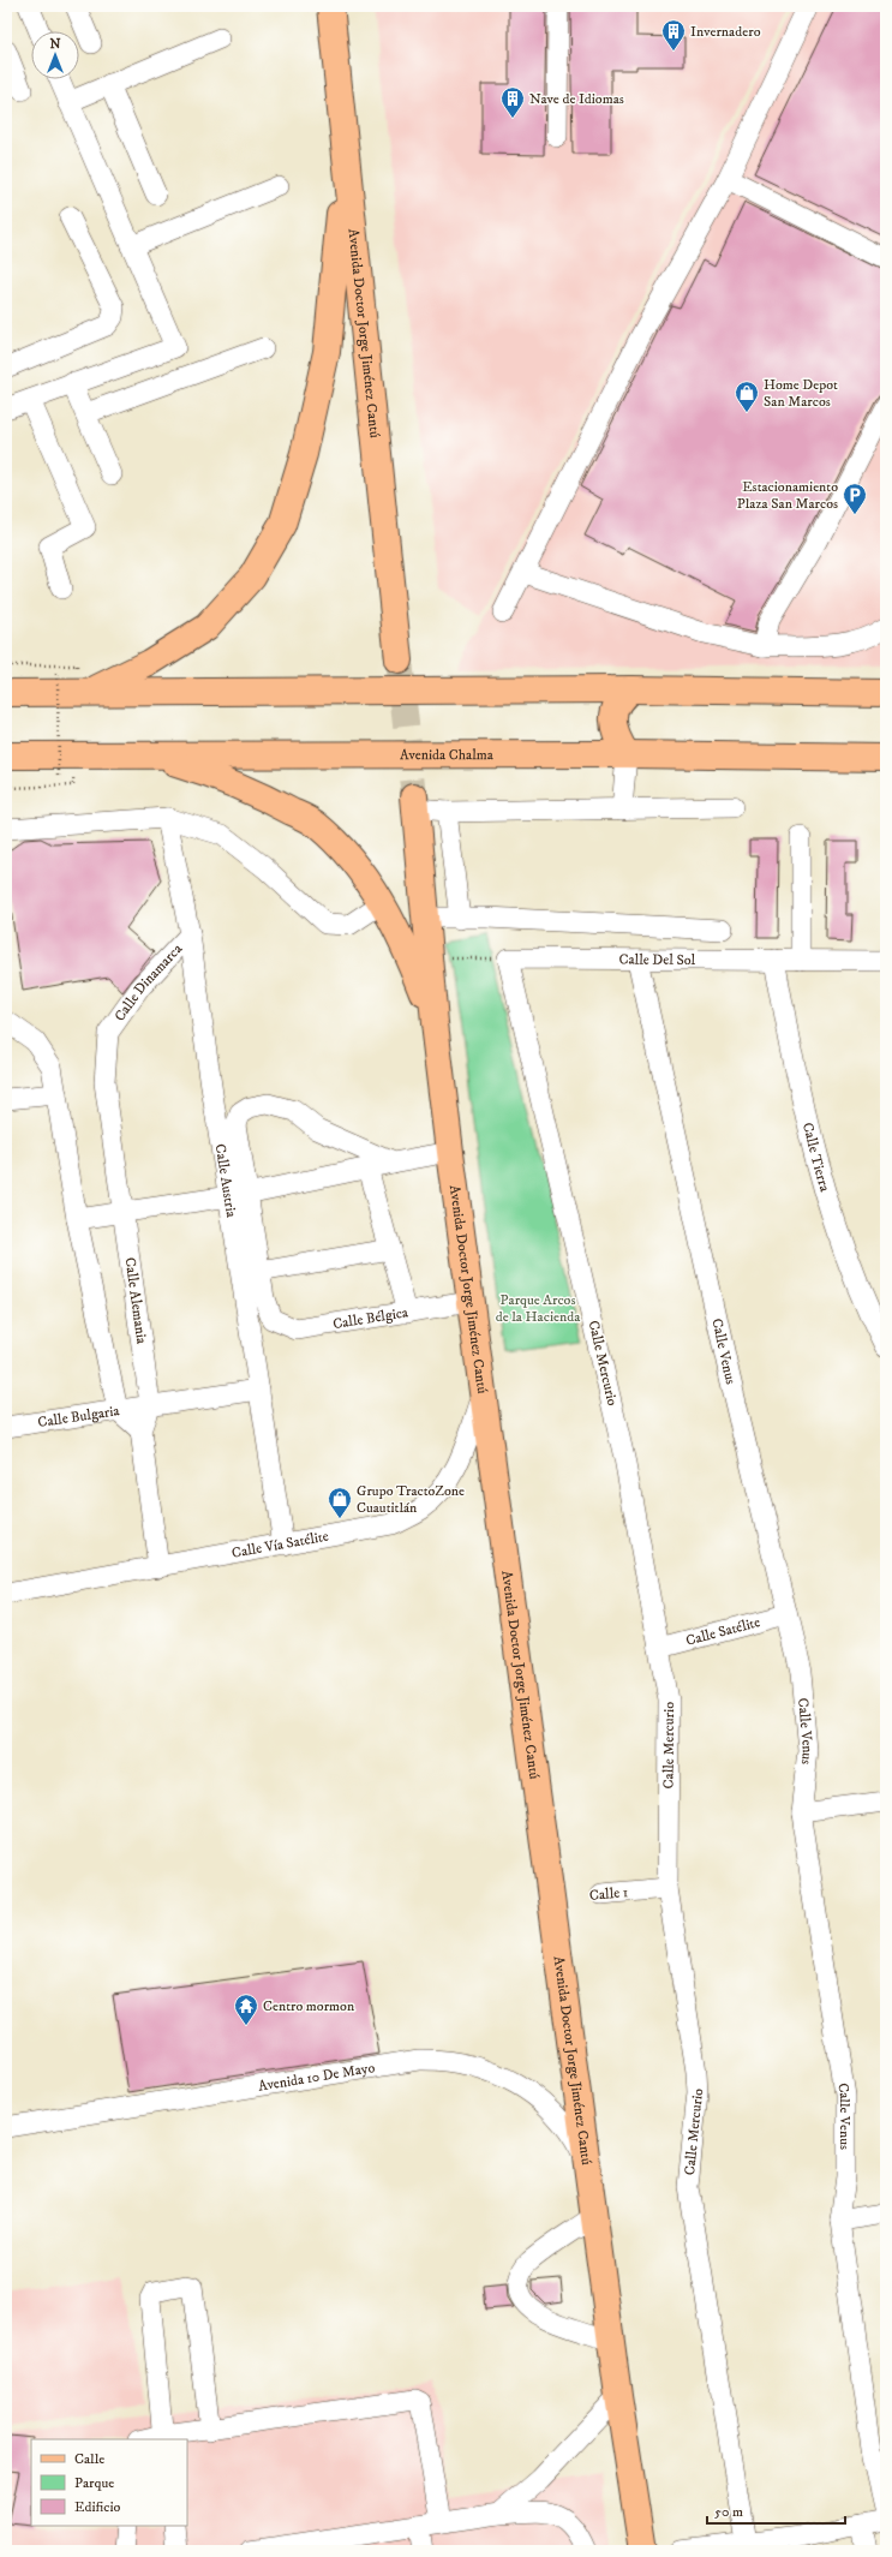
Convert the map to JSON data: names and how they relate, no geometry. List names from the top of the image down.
{
  "streets": {
    "main road": ["Avenida Doctor Jorge Jiménez Cantú", "Avenida Chalma"],
    "street": [
      "Calle Del Sol",
      "Calle Dinamarca",
      "Calle Tierra",
      "Calle Austria",
      "Calle Alemania",
      "Calle Bélgica",
      "Calle Venus",
      "Calle Mercurio",
      "Calle Bulgaria",
      "Calle Vía Satélite",
      "Calle Satélite",
      "Calle 1",
      "Avenida 10 De Mayo"
    ]
  },
  "crossings": [
    ["Avenida Doctor Jorge Jiménez Cantú", "Calle Bélgica"],
    ["Avenida Doctor Jorge Jiménez Cantú", "Calle Vía Satélite"],
    ["Avenida Doctor Jorge Jiménez Cantú", "Avenida 10 De Mayo"],
    ["Calle Del Sol", "Calle Tierra"],
    ["Calle Del Sol", "Calle Venus"],
    ["Calle Del Sol", "Calle Mercurio"],
    ["Calle Dinamarca", "Calle Austria"],
    ["Calle Dinamarca", "Calle Alemania"],
    ["Calle Austria", "Calle Bulgaria"],
    ["Calle Austria", "Calle Vía Satélite"],
    ["Calle Alemania", "Calle Bulgaria"],
    ["Calle Venus", "Calle Satélite"],
    ["Calle Mercurio", "Calle Satélite"],
    ["Calle Mercurio", "Calle 1"]
  ],
  "parks": ["Parque Arcos de la Hacienda"],
  "places": {
    "building": ["Invernadero", "Nave de Idiomas"],
    "shop": ["Home Depot San Marcos", "Grupo TractoZone Cuautitlán"],
    "parking": ["Estacionamiento Plaza San Marcos"],
    "temple": ["Centro mormon"]
  },
  "legend": ["Calle", "Parque", "Edificio"],
  "scale_bar": "50 m",
  "north": "top"
}
